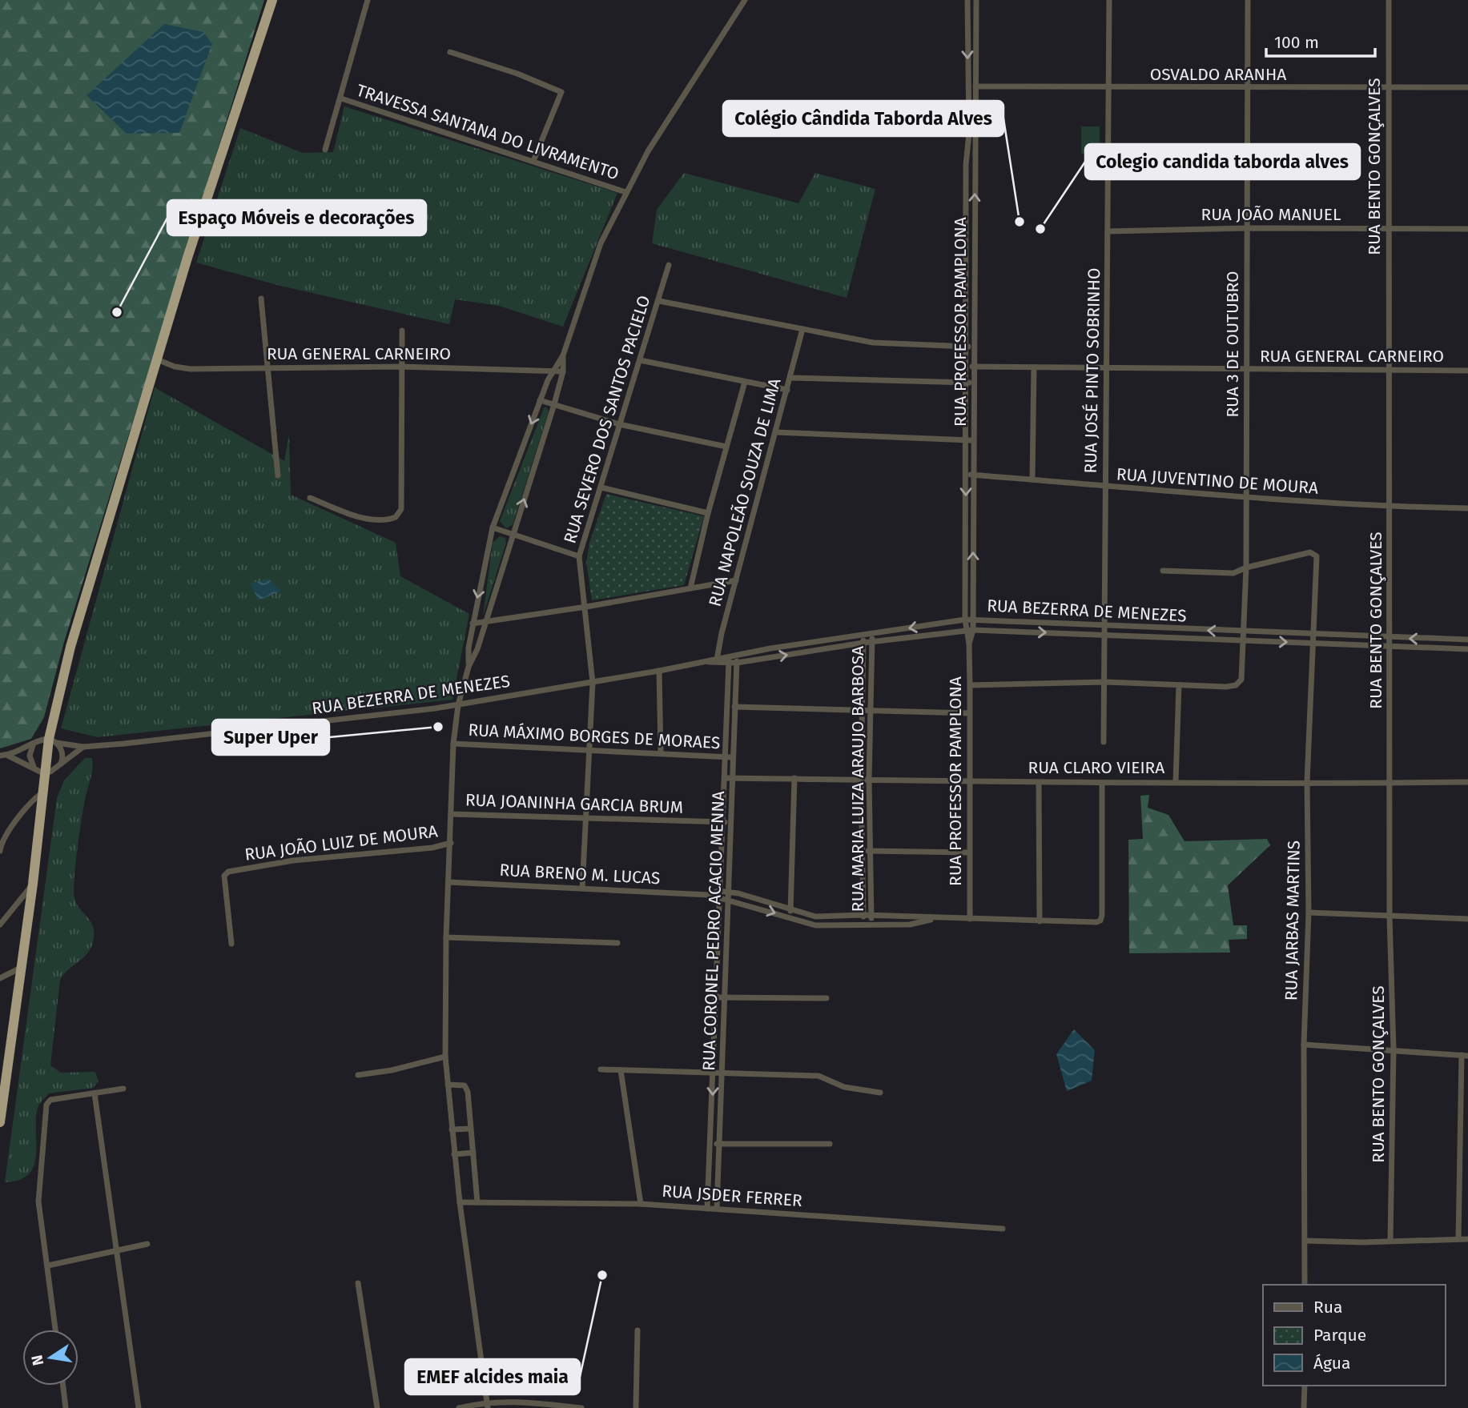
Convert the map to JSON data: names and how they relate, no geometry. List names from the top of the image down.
{
  "streets": {
    "street": [
      "OSVALDO ARANHA",
      "TRAVESSA SANTANA DO LIVRAMENTO",
      "RUA BENTO GONÇALVES",
      "RUA JOÃO MANUEL",
      "RUA PROFESSOR PAMPLONA",
      "RUA 3 DE OUTUBRO",
      "RUA GENERAL CARNEIRO",
      "RUA JOSÉ PINTO SOBRINHO",
      "RUA SEVERO DOS SANTOS PACIELO",
      "RUA JUVENTINO DE MOURA",
      "RUA NAPOLEÃO SOUZA DE LIMA",
      "RUA BEZERRA DE MENEZES",
      "RUA MÁXIMO BORGES DE MORAES",
      "RUA CLARO VIEIRA",
      "RUA MARIA LUIZA ARAUJO BARBOSA",
      "RUA JOANINHA GARCIA BRUM",
      "RUA JOÃO LUIZ DE MOURA",
      "RUA BRENO M. LUCAS",
      "RUA JARBAS MARTINS",
      "RUA CORONEL PEDRO ACACIO MENNA",
      "RUA JSDER FERRER"
    ]
  },
  "crossings": [
    ["OSVALDO ARANHA", "RUA BENTO GONÇALVES"],
    ["OSVALDO ARANHA", "RUA PROFESSOR PAMPLONA"],
    ["OSVALDO ARANHA", "RUA 3 DE OUTUBRO"],
    ["OSVALDO ARANHA", "RUA JOSÉ PINTO SOBRINHO"],
    ["RUA BENTO GONÇALVES", "RUA JOÃO MANUEL"],
    ["RUA BENTO GONÇALVES", "RUA GENERAL CARNEIRO"],
    ["RUA BENTO GONÇALVES", "RUA JUVENTINO DE MOURA"],
    ["RUA BENTO GONÇALVES", "RUA BEZERRA DE MENEZES"],
    ["RUA BENTO GONÇALVES", "RUA CLARO VIEIRA"],
    ["RUA JOÃO MANUEL", "RUA 3 DE OUTUBRO"],
    ["RUA JOÃO MANUEL", "RUA JOSÉ PINTO SOBRINHO"],
    ["RUA PROFESSOR PAMPLONA", "RUA GENERAL CARNEIRO"],
    ["RUA PROFESSOR PAMPLONA", "RUA JUVENTINO DE MOURA"],
    ["RUA PROFESSOR PAMPLONA", "RUA BEZERRA DE MENEZES"],
    ["RUA PROFESSOR PAMPLONA", "RUA CLARO VIEIRA"],
    ["RUA 3 DE OUTUBRO", "RUA GENERAL CARNEIRO"],
    ["RUA 3 DE OUTUBRO", "RUA JUVENTINO DE MOURA"],
    ["RUA 3 DE OUTUBRO", "RUA BEZERRA DE MENEZES"],
    ["RUA 3 DE OUTUBRO", "RUA JARBAS MARTINS"],
    ["RUA GENERAL CARNEIRO", "RUA JOSÉ PINTO SOBRINHO"],
    ["RUA JOSÉ PINTO SOBRINHO", "RUA JUVENTINO DE MOURA"],
    ["RUA JOSÉ PINTO SOBRINHO", "RUA BEZERRA DE MENEZES"],
    ["RUA SEVERO DOS SANTOS PACIELO", "RUA BEZERRA DE MENEZES"],
    ["RUA SEVERO DOS SANTOS PACIELO", "RUA MÁXIMO BORGES DE MORAES"],
    ["RUA SEVERO DOS SANTOS PACIELO", "RUA JOANINHA GARCIA BRUM"],
    ["RUA SEVERO DOS SANTOS PACIELO", "RUA BRENO M. LUCAS"],
    ["RUA NAPOLEÃO SOUZA DE LIMA", "RUA BEZERRA DE MENEZES"],
    ["RUA BEZERRA DE MENEZES", "RUA MARIA LUIZA ARAUJO BARBOSA"],
    ["RUA BEZERRA DE MENEZES", "RUA JARBAS MARTINS"],
    ["RUA BEZERRA DE MENEZES", "RUA CORONEL PEDRO ACACIO MENNA"],
    ["RUA MÁXIMO BORGES DE MORAES", "RUA CORONEL PEDRO ACACIO MENNA"],
    ["RUA CLARO VIEIRA", "RUA MARIA LUIZA ARAUJO BARBOSA"],
    ["RUA CLARO VIEIRA", "RUA JARBAS MARTINS"],
    ["RUA CLARO VIEIRA", "RUA CORONEL PEDRO ACACIO MENNA"],
    ["RUA MARIA LUIZA ARAUJO BARBOSA", "RUA BRENO M. LUCAS"],
    ["RUA JOANINHA GARCIA BRUM", "RUA CORONEL PEDRO ACACIO MENNA"],
    ["RUA BRENO M. LUCAS", "RUA CORONEL PEDRO ACACIO MENNA"],
    ["RUA CORONEL PEDRO ACACIO MENNA", "RUA JSDER FERRER"]
  ],
  "places": [
    "Colégio Cândida Taborda Alves",
    "Colegio candida taborda alves",
    "Espaço Móveis e decorações",
    "Super Uper",
    "EMEF alcides maia"
  ],
  "legend": ["Rua", "Parque", "Água"],
  "scale_bar": "100 m",
  "north": "left"
}
